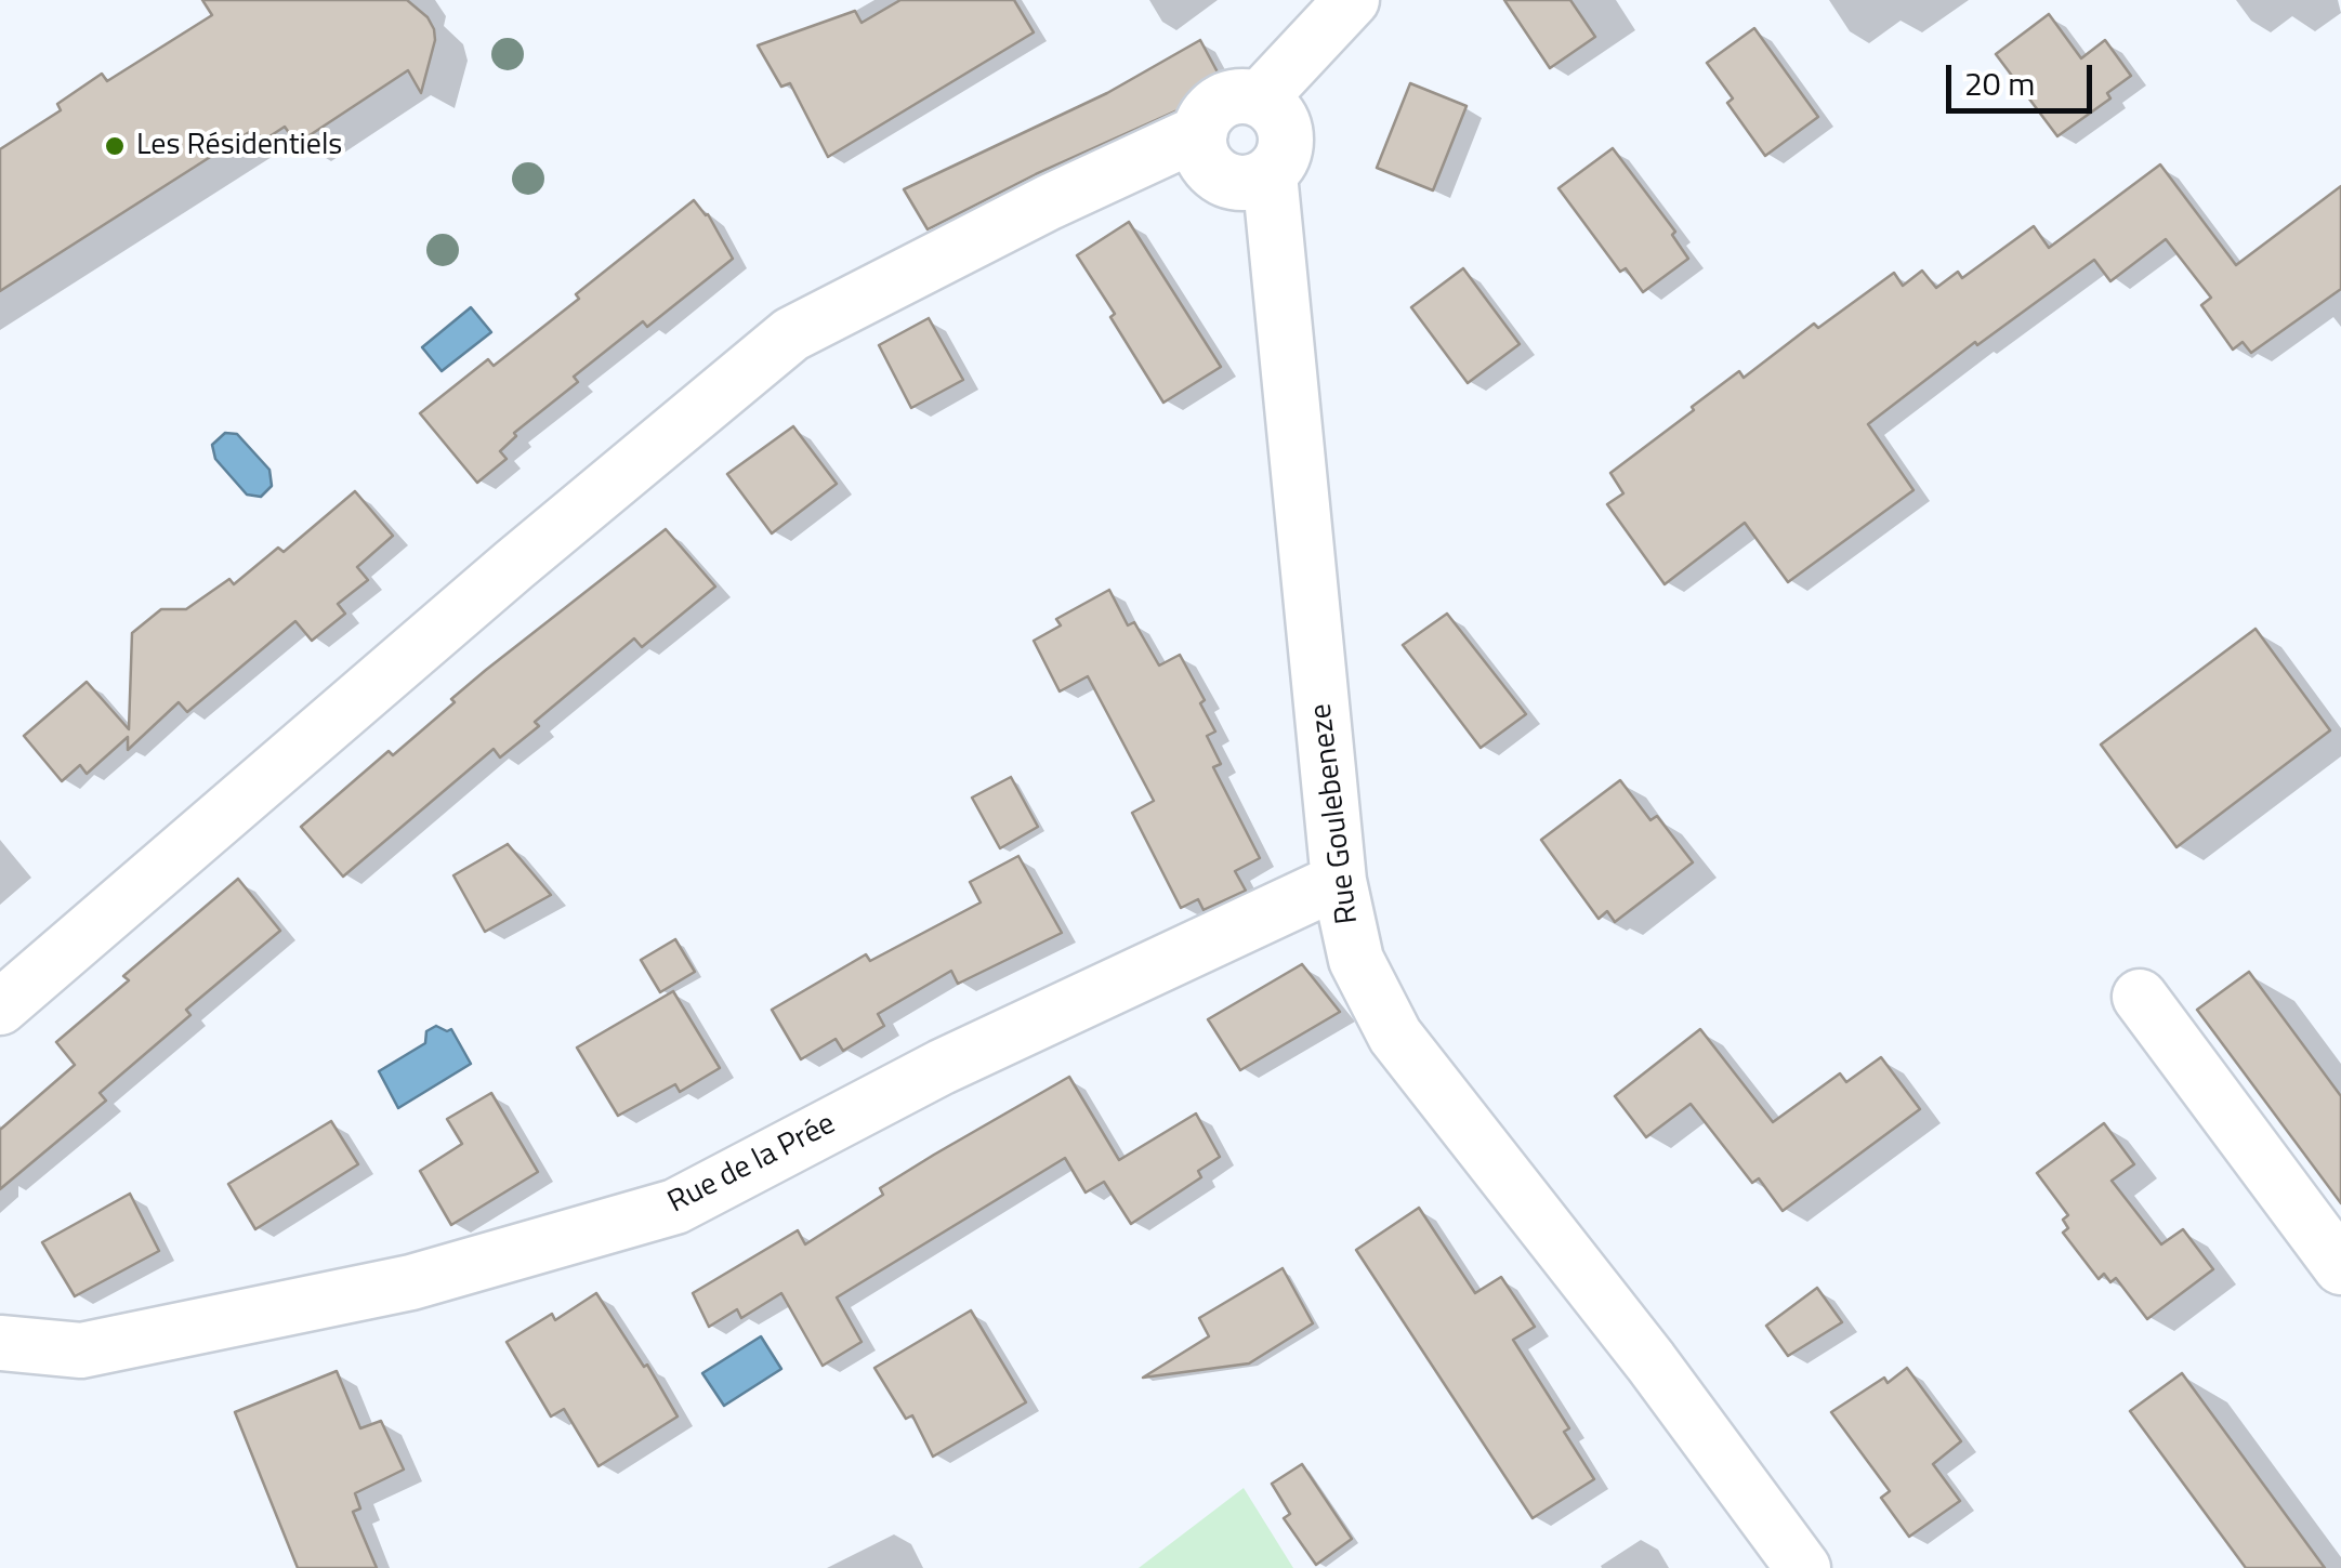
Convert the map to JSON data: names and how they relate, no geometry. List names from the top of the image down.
{
  "streets": {
    "street": ["Rue Goulebeneze", "Rue de la Prée"]
  },
  "crossings": [
    ["Rue Goulebeneze", "Rue de la Prée"]
  ],
  "places": ["Les Résidentiels"],
  "scale_bar": "20 m"
}
